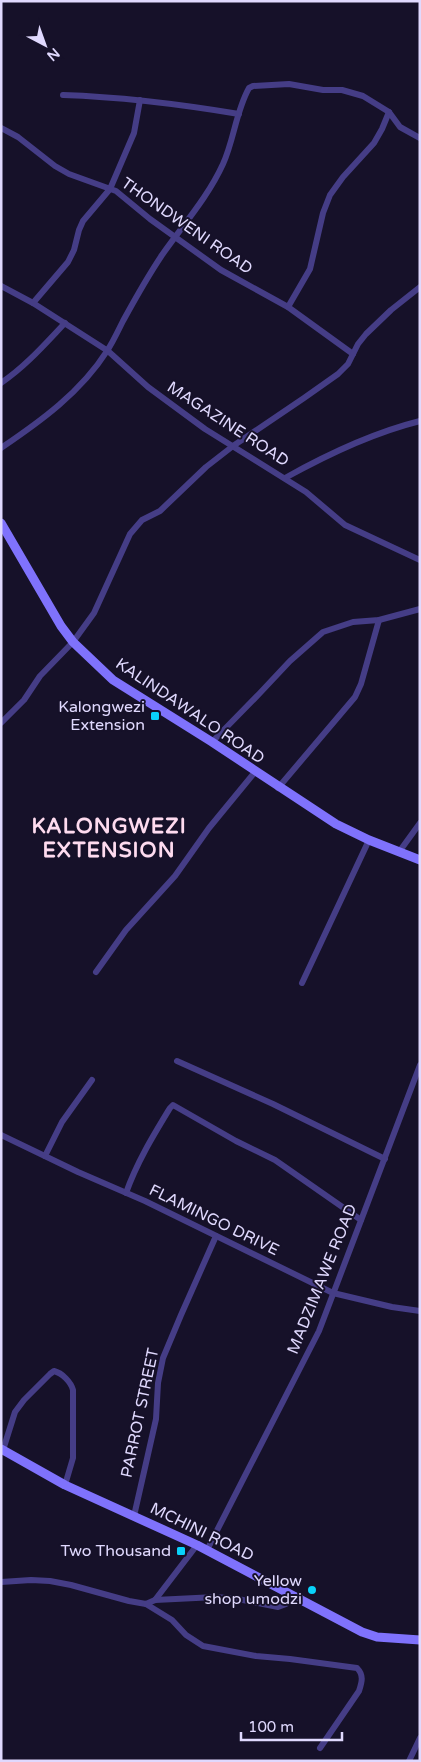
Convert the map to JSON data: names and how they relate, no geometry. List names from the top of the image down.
{
  "streets": {
    "street": [
      "THONDWENI ROAD",
      "MAGAZINE ROAD",
      "KALINDAWALO ROAD",
      "FLAMINGO DRIVE",
      "MADZIMAWE ROAD",
      "PARROT STREET",
      "MCHINI ROAD"
    ]
  },
  "crossings": [
    ["FLAMINGO DRIVE", "MADZIMAWE ROAD"],
    ["FLAMINGO DRIVE", "PARROT STREET"],
    ["MADZIMAWE ROAD", "MCHINI ROAD"],
    ["PARROT STREET", "MCHINI ROAD"]
  ],
  "districts": ["KALONGWEZI EXTENSION"],
  "places": {
    "transit": ["Kalongwezi Extension", "Two Thousand"],
    "other": ["Yellow shop umodzi"]
  },
  "scale_bar": "100 m",
  "north": "bottom right"
}
